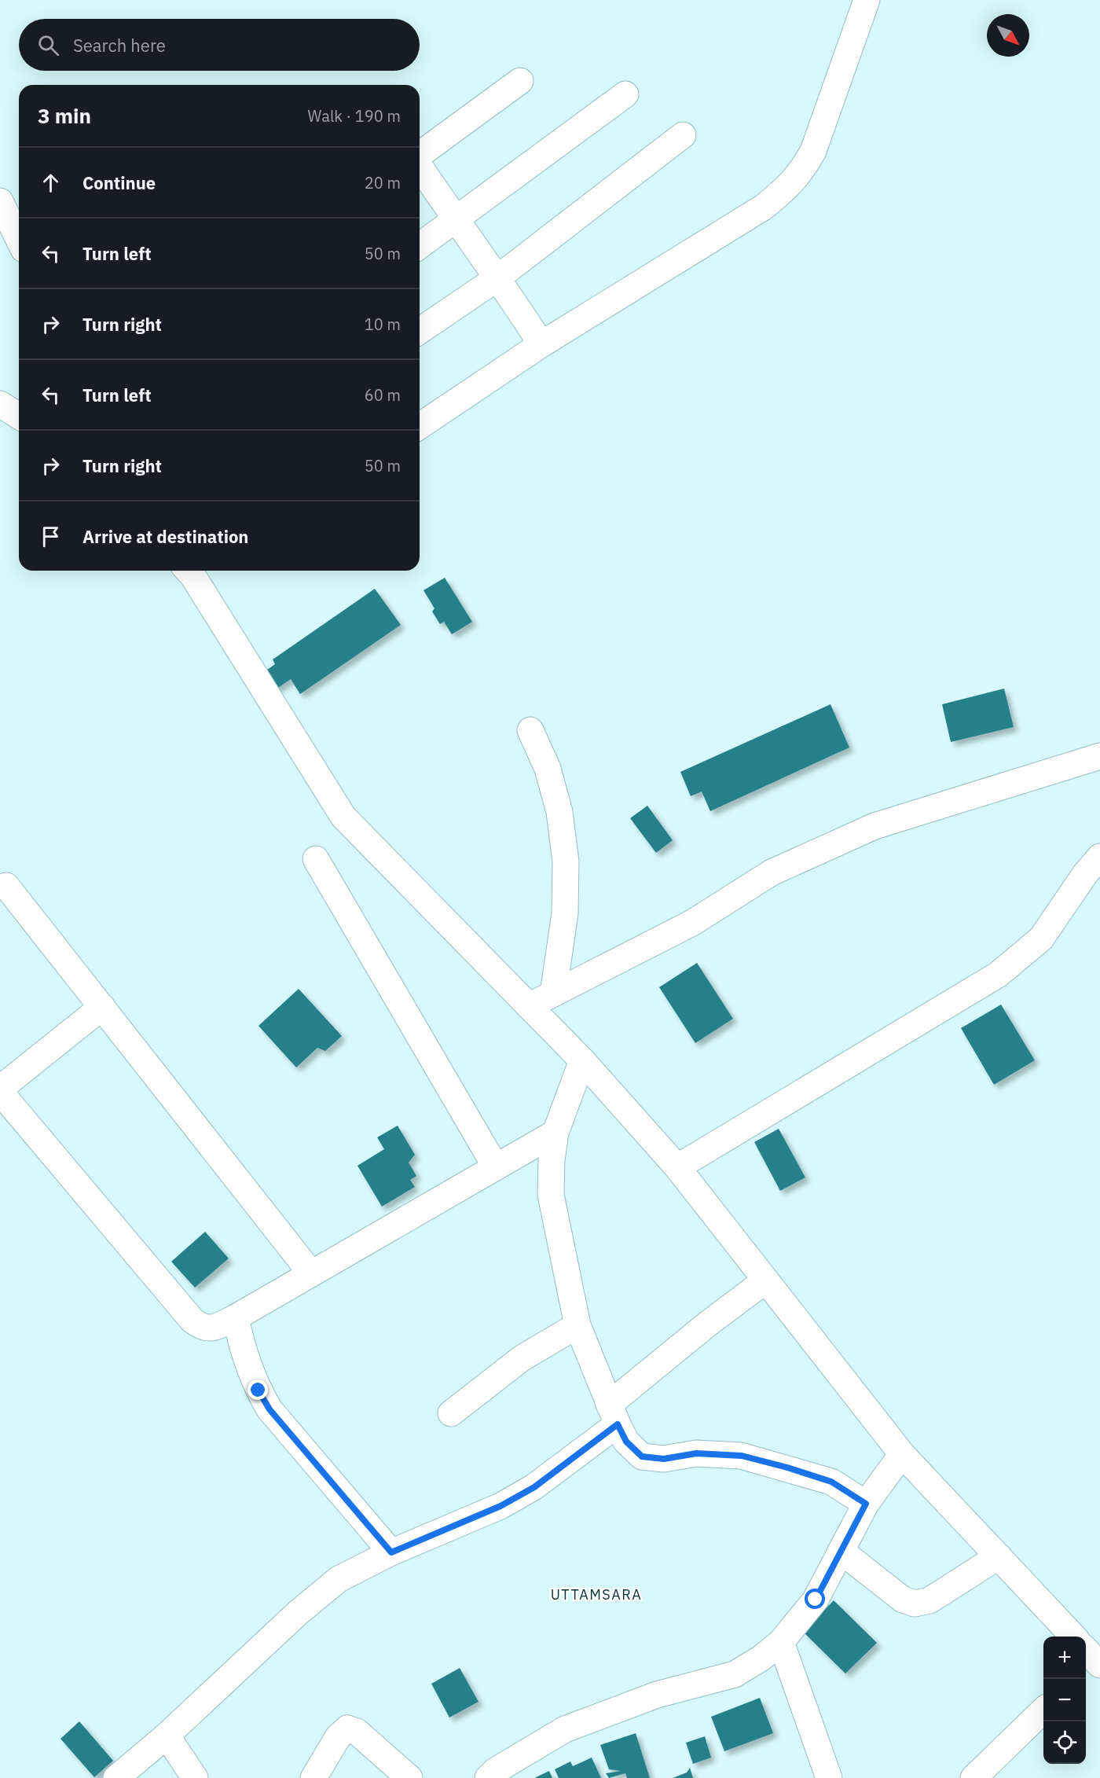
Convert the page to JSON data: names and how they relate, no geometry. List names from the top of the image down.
{
  "districts": ["UTTAMSARA"],
  "north": "bottom right",
  "page": {
    "search": "Search here",
    "heading": ["3 min", "Walk · 190 m"],
    "list": [
      ["Continue", "20 m"],
      ["Turn left", "50 m"],
      ["Turn right", "10 m"],
      ["Turn left", "60 m"],
      ["Turn right", "50 m"],
      "Arrive at destination"
    ],
    "map_buttons": ["+", "−"]
  }
}
